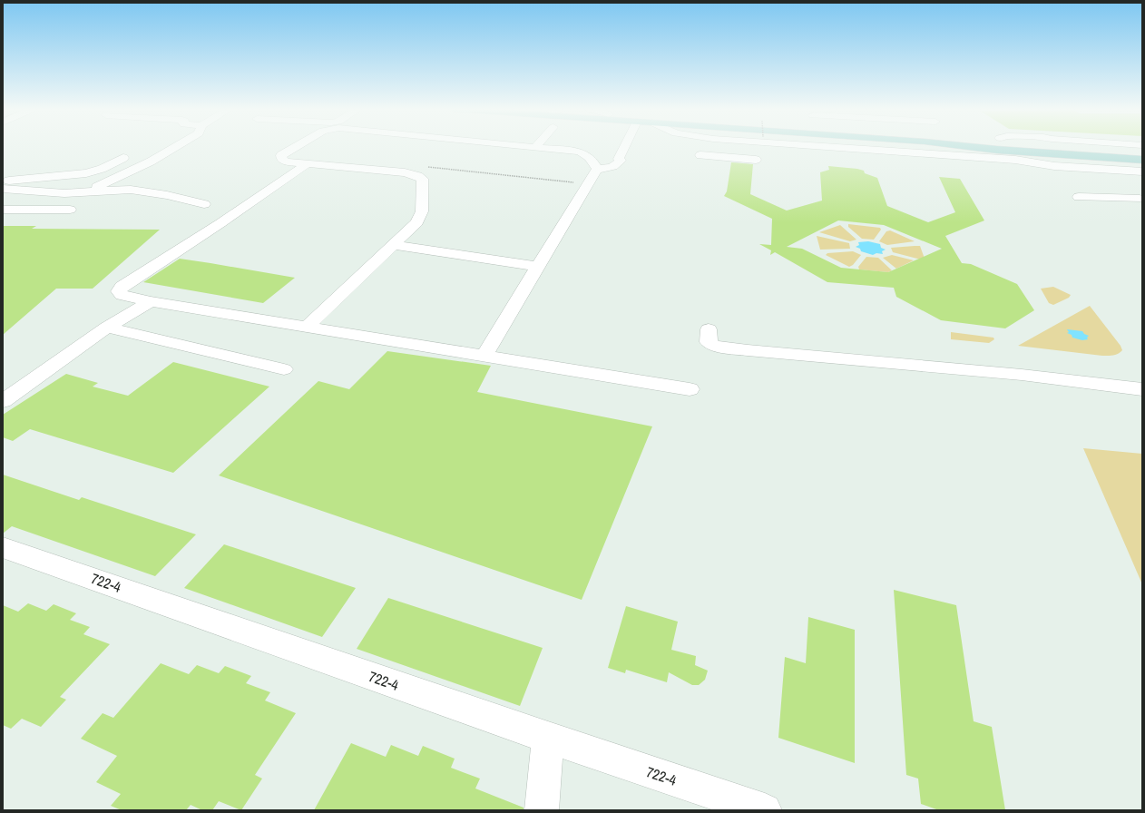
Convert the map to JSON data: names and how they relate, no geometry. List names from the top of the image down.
{
  "streets": {
    "street": ["722-4"]
  }
}
